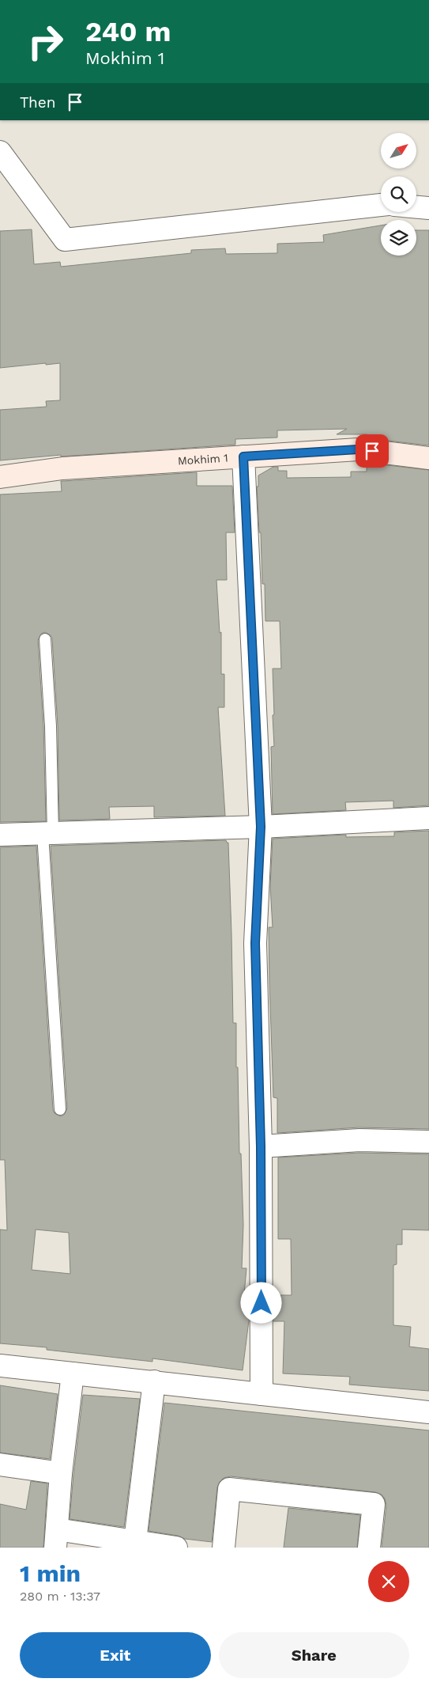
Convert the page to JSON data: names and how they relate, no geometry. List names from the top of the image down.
{
  "streets": {
    "street": ["Mokhim 1"]
  },
  "north": "top right",
  "page": {
    "turn": ["240 m", "Mokhim 1"],
    "then": "Then",
    "heading": ["1 min", "280 m · 13:37"],
    "buttons": ["Exit", "Share"]
  }
}
